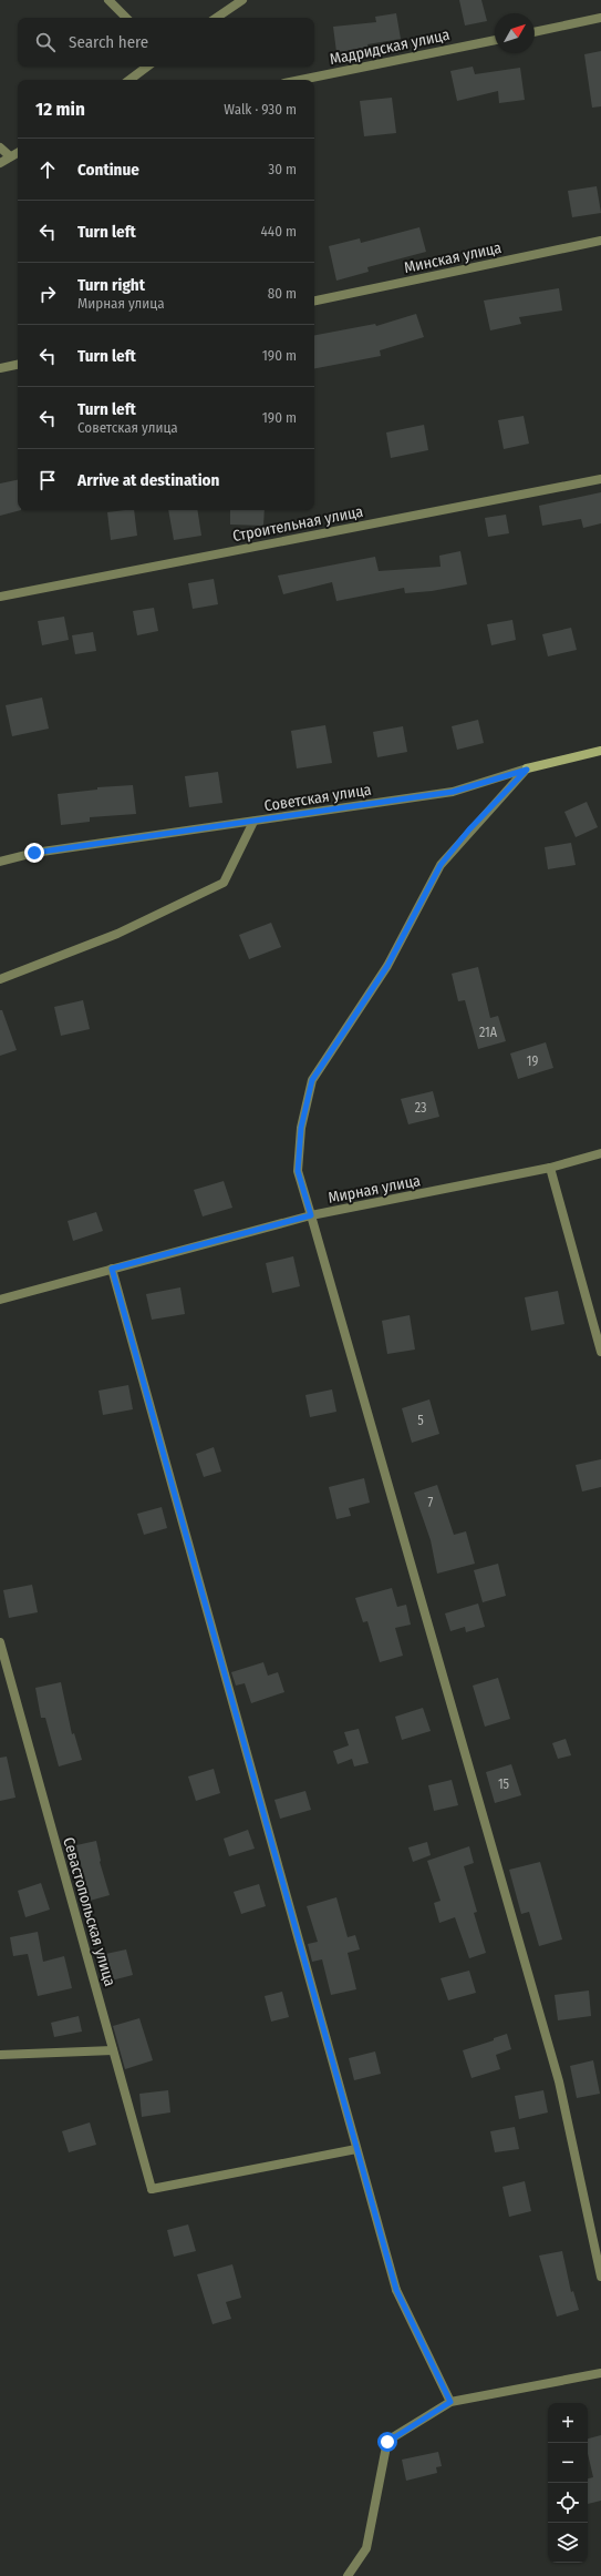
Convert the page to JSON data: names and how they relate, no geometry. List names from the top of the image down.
{
  "streets": {
    "main road": ["Советская улица"],
    "street": [
      "Мадридская улица",
      "Минская улица",
      "Строительная улица",
      "Мирная улица",
      "Севастопольская улица"
    ]
  },
  "house_numbers": [
    "21А",
    "19",
    "23",
    "5",
    "7",
    "15"
  ],
  "north": "top right",
  "page": {
    "search": "Search here",
    "heading": ["12 min", "Walk · 930 m"],
    "list": [
      ["Continue", "30 m"],
      ["Turn left", "440 m"],
      ["Turn right", "Мирная улица", "80 m"],
      ["Turn left", "190 m"],
      ["Turn left", "Советская улица", "190 m"],
      "Arrive at destination"
    ],
    "map_buttons": ["+", "−"]
  }
}
